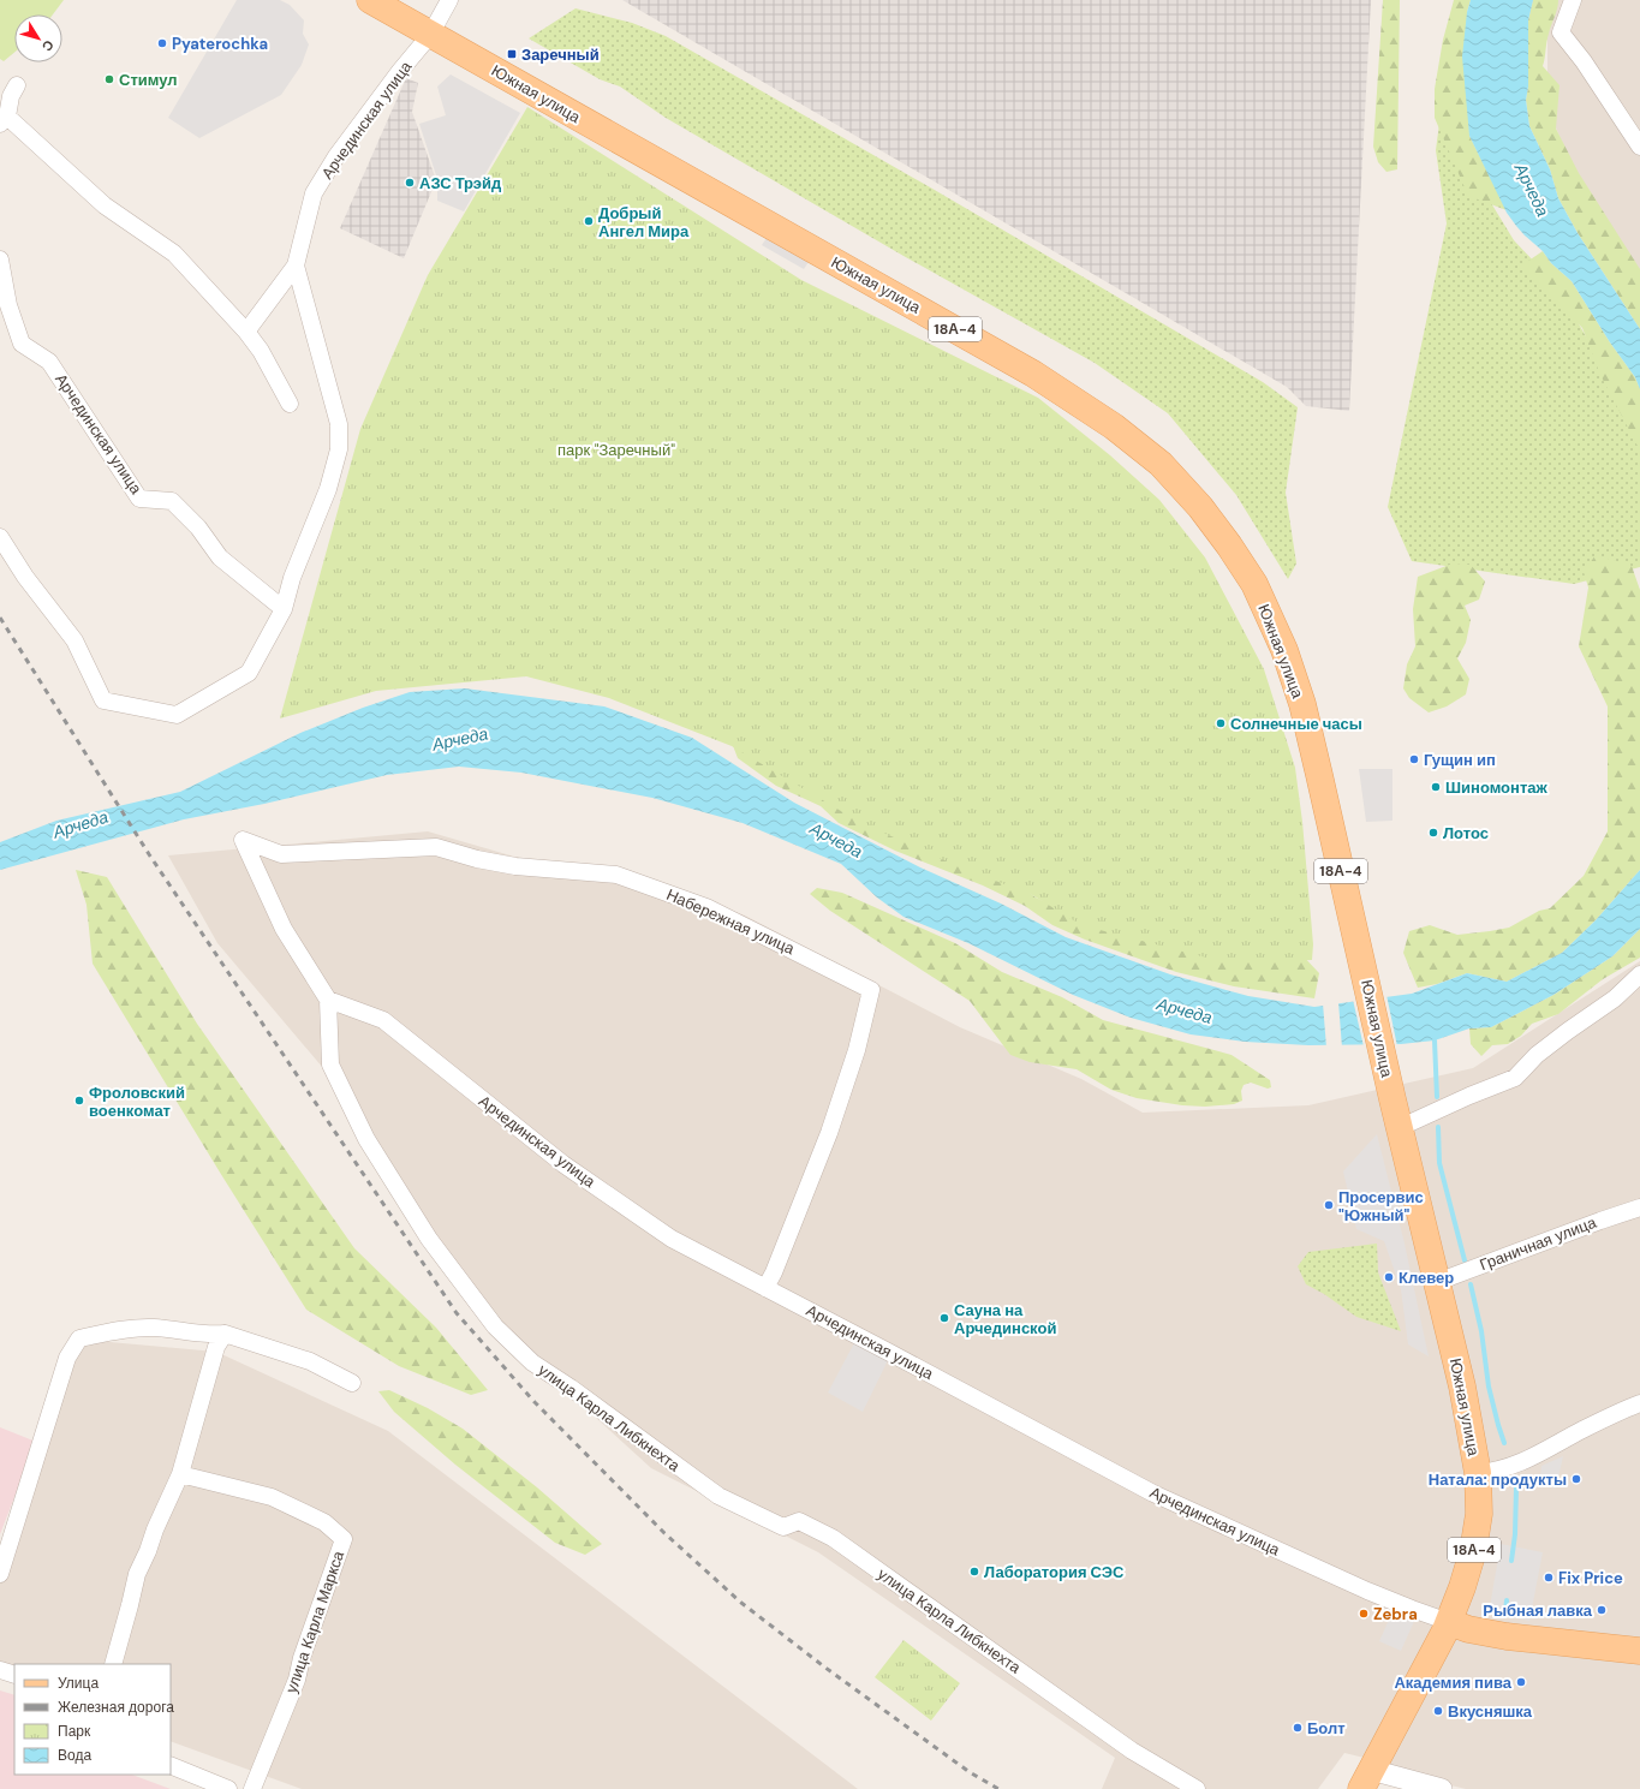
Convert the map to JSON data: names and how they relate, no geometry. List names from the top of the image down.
{
  "streets": {
    "main road": ["Южная улица", "18А-4"],
    "street": [
      "Арчединская улица",
      "Набережная улица",
      "Граничная улица",
      "улица Карла Либкнехта",
      "улица Карла Маркса"
    ]
  },
  "crossings": [
    ["Южная улица", "Арчединская улица"],
    ["Южная улица", "18А-4"],
    ["Южная улица", "Граничная улица"],
    ["Арчединская улица", "18А-4"],
    ["Арчединская улица", "Набережная улица"],
    ["Арчединская улица", "улица Карла Либкнехта"],
    ["Набережная улица", "улица Карла Либкнехта"]
  ],
  "water": ["Арчеда"],
  "parks": ["парк \"Заречный\""],
  "places": {
    "other": [
      "Pyaterochka",
      "Стимул",
      "АЗС Трэйд",
      "Добрый Ангел Мира",
      "Солнечные часы",
      "Гущин ип",
      "Шиномонтаж",
      "Лотос",
      "Фроловский военкомат",
      "Просервис \"Южный\"",
      "Клевер",
      "Сауна на Арчединской",
      "Натала: продукты",
      "Лаборатория СЭС",
      "Fix Price",
      "Рыбная лавка",
      "Zebra",
      "Академия пива",
      "Вкусняшка",
      "Болт"
    ],
    "transit": ["Заречный"]
  },
  "legend": [
    "Улица",
    "Железная дорога",
    "Парк",
    "Вода"
  ],
  "north": "bottom right"
}
